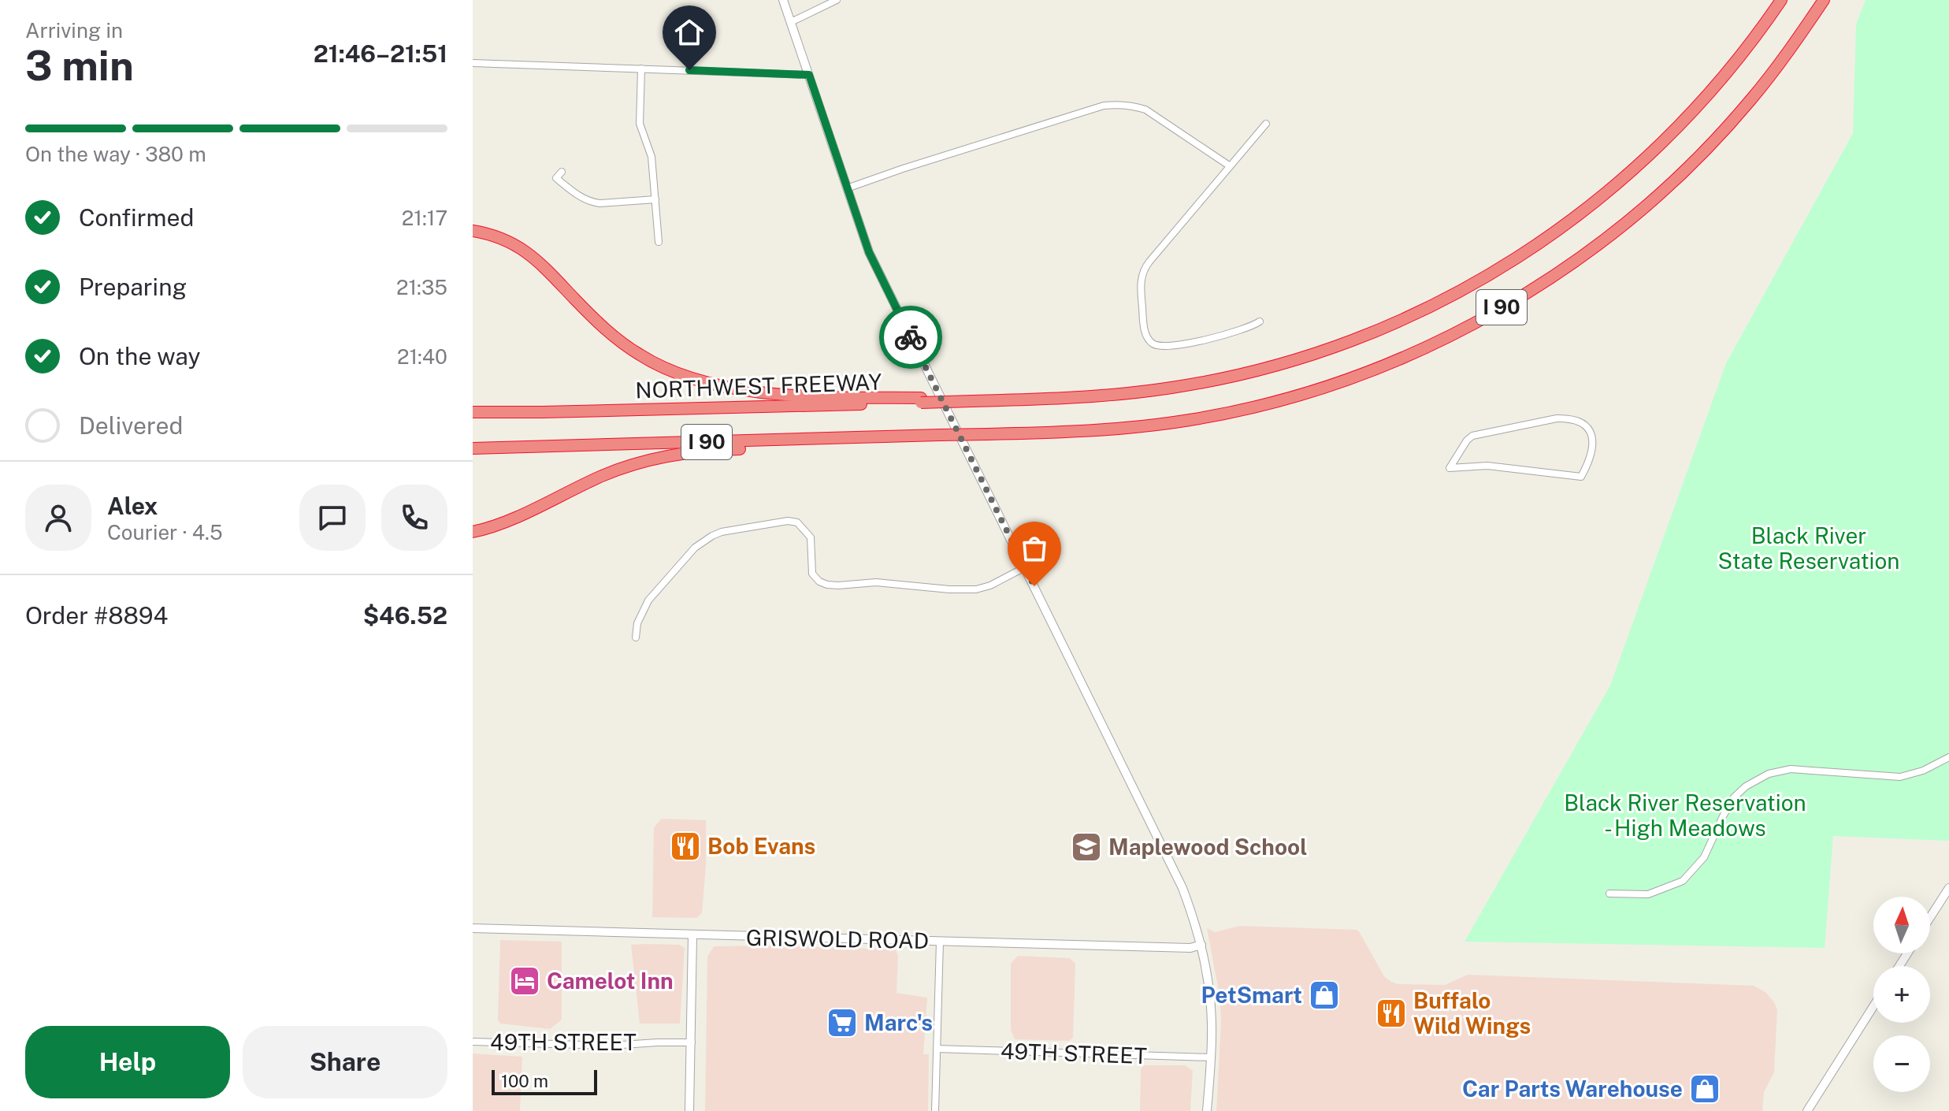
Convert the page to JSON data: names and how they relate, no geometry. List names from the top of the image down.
{
  "streets": {
    "highway": ["I 90", "NORTHWEST FREEWAY"],
    "street": ["GRISWOLD ROAD", "49TH STREET"]
  },
  "crossings": [
    ["I 90", "NORTHWEST FREEWAY"]
  ],
  "parks": ["Black River State Reservation", "Black River Reservation - High Meadows"],
  "places": {
    "restaurant": ["Bob Evans", "Buffalo Wild Wings"],
    "school or university": ["Maplewood School"],
    "hotel": ["Camelot Inn"],
    "shop": ["PetSmart", "Car Parts Warehouse"],
    "supermarket": ["Marc's"]
  },
  "scale_bar": "100 m",
  "north": "top",
  "page": {
    "heading": ["3 min", "Arriving in", "21:46–21:51"],
    "panel": [
      "Alex",
      "Courier · 4.5",
      "Order #8894",
      "$46.52"
    ],
    "bar": "On the way · 380 m",
    "list": [
      ["Confirmed", "21:17"],
      ["Preparing", "21:35"],
      ["On the way", "21:40"],
      "Delivered"
    ],
    "map_buttons": ["+", "−"],
    "buttons": ["Help", "Share"],
    "scale": "100 m"
  }
}
